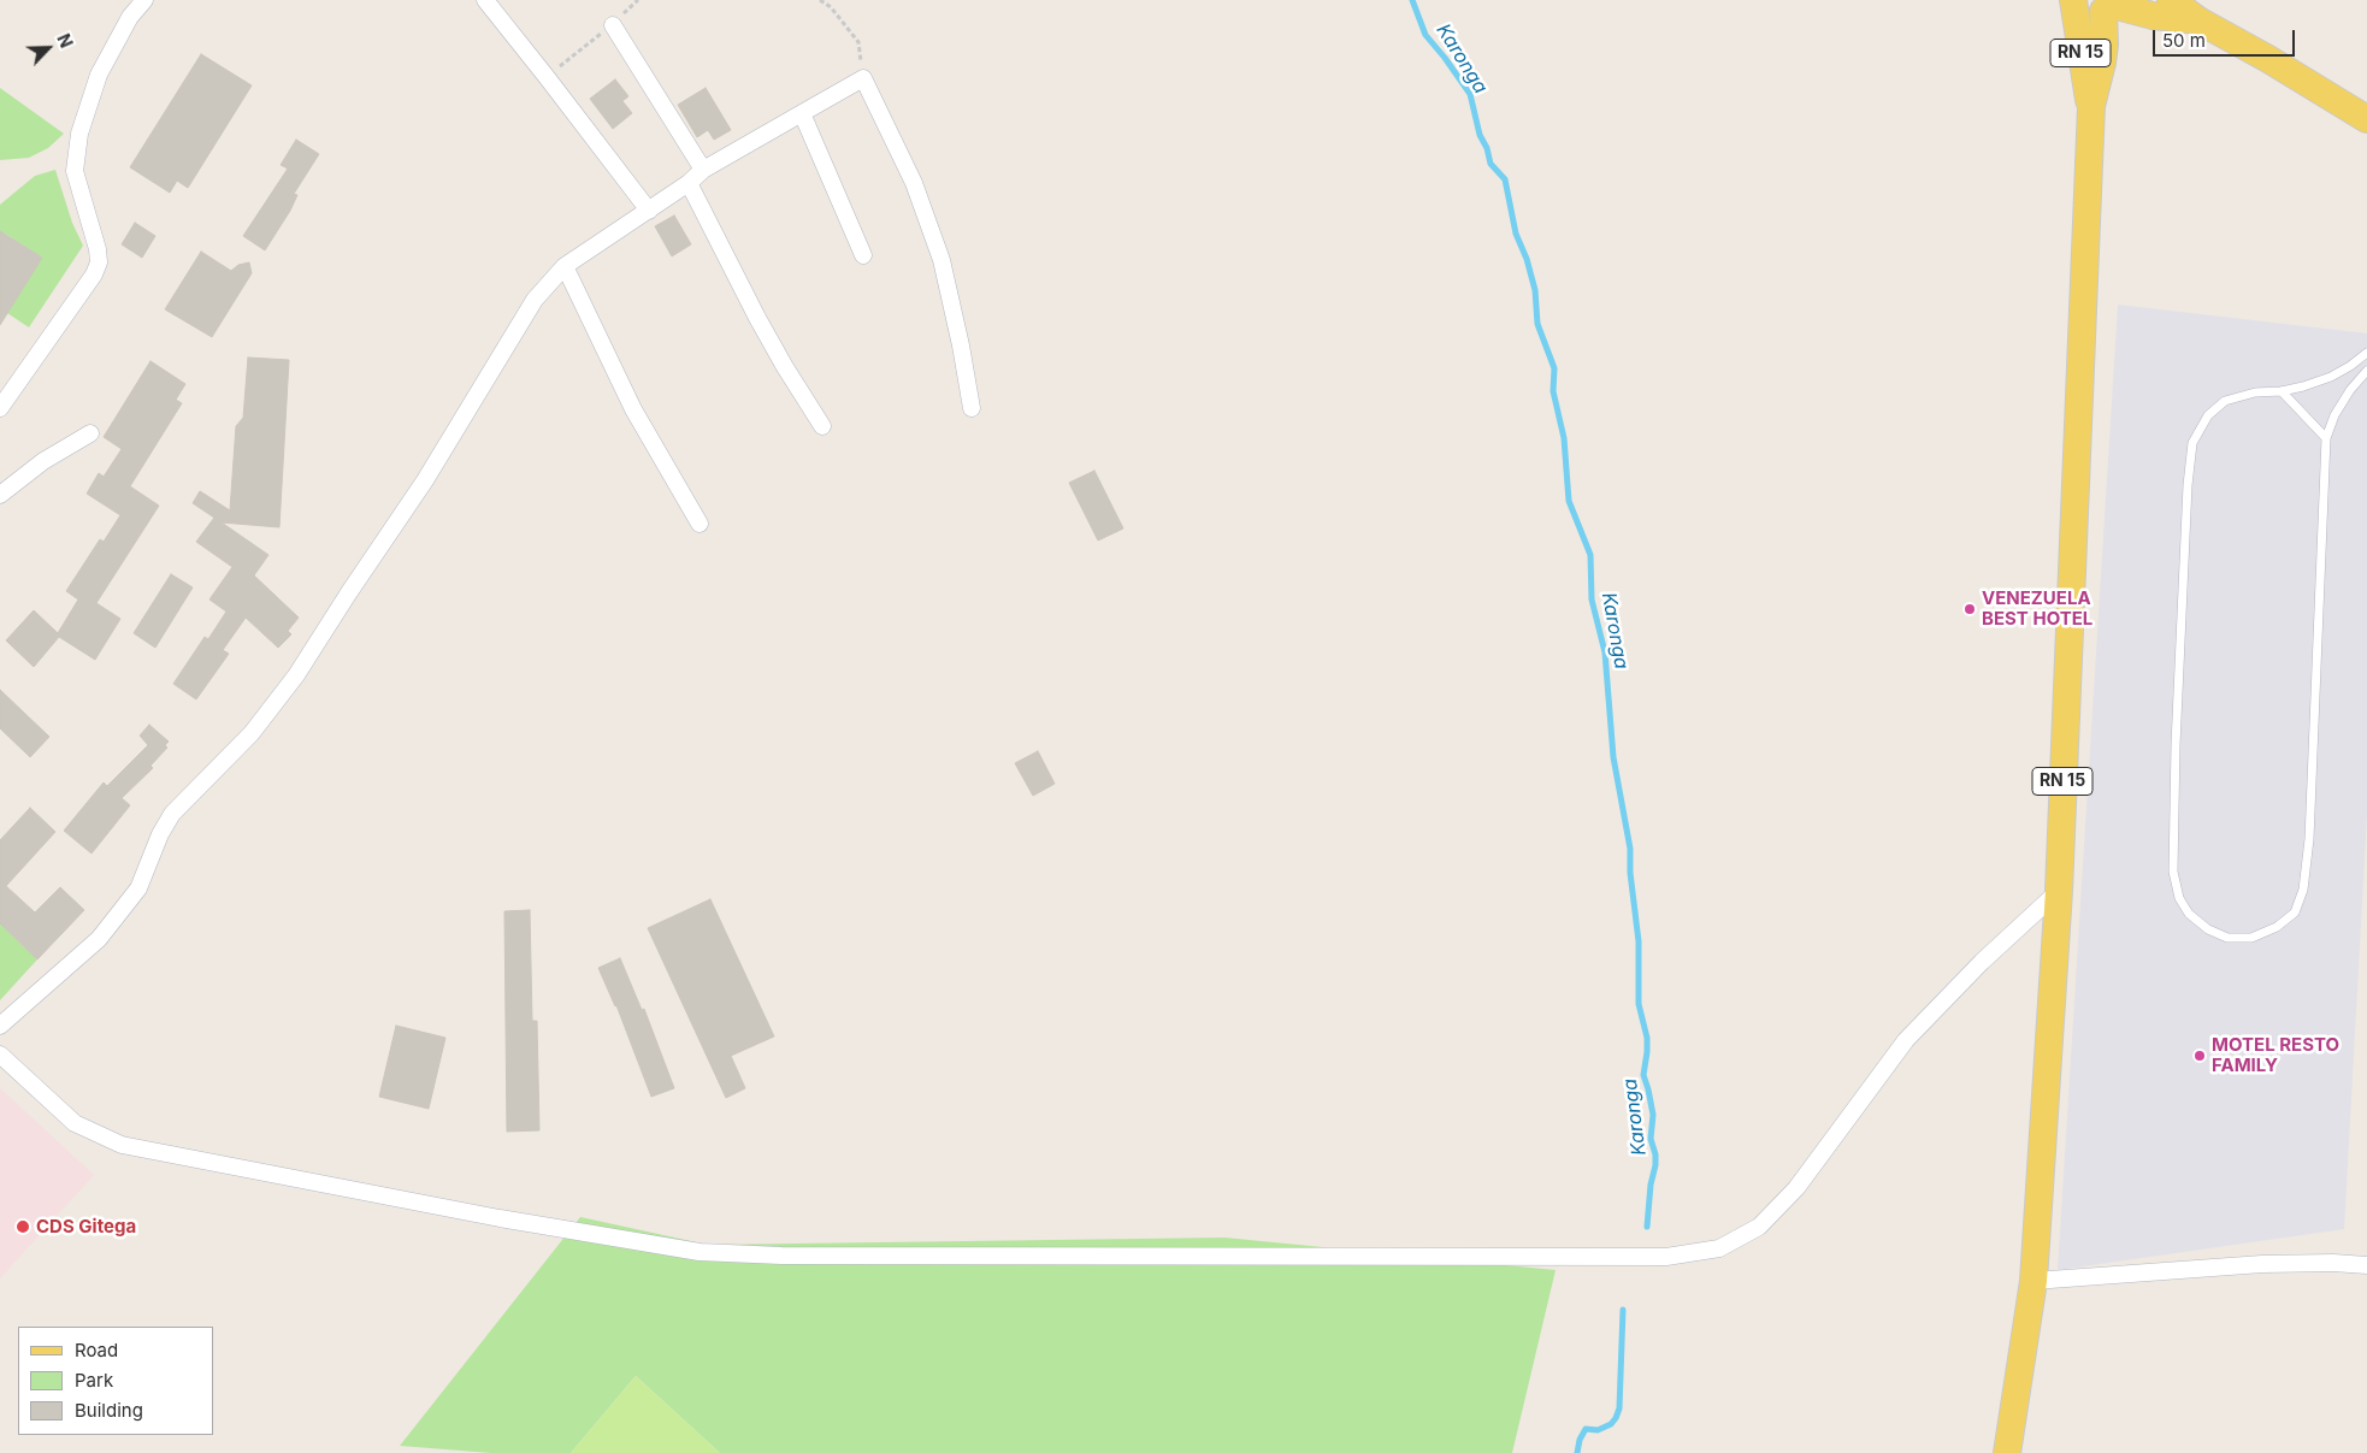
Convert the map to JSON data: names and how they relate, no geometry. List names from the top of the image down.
{
  "streets": {
    "main road": ["RN 15"]
  },
  "water": ["Karonga"],
  "places": ["VENEZUELA BEST HOTEL", "MOTEL RESTO FAMILY", "CDS Gitega"],
  "legend": ["Road", "Park", "Building"],
  "scale_bar": "50 m",
  "north": "top right"
}
